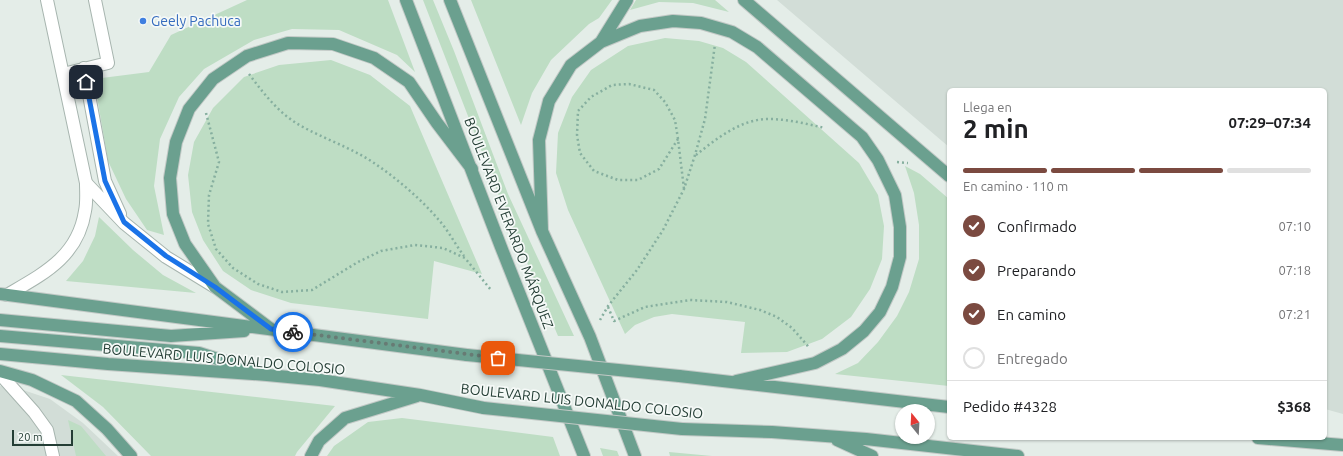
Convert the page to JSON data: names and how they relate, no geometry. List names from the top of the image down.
{
  "streets": {
    "main road": ["BOULEVARD EVERARDO MÁRQUEZ", "BOULEVARD LUIS DONALDO COLOSIO"]
  },
  "places": ["Geely Pachuca"],
  "scale_bar": "20 m",
  "north": "top",
  "page": {
    "heading": ["2 min", "Llega en", "07:29–07:34"],
    "panel": ["Pedido #4328", "$368"],
    "bar": "En camino · 110 m",
    "list": [
      ["Confirmado", "07:10"],
      ["Preparando", "07:18"],
      ["En camino", "07:21"],
      "Entregado"
    ],
    "scale": "20 m"
  }
}
